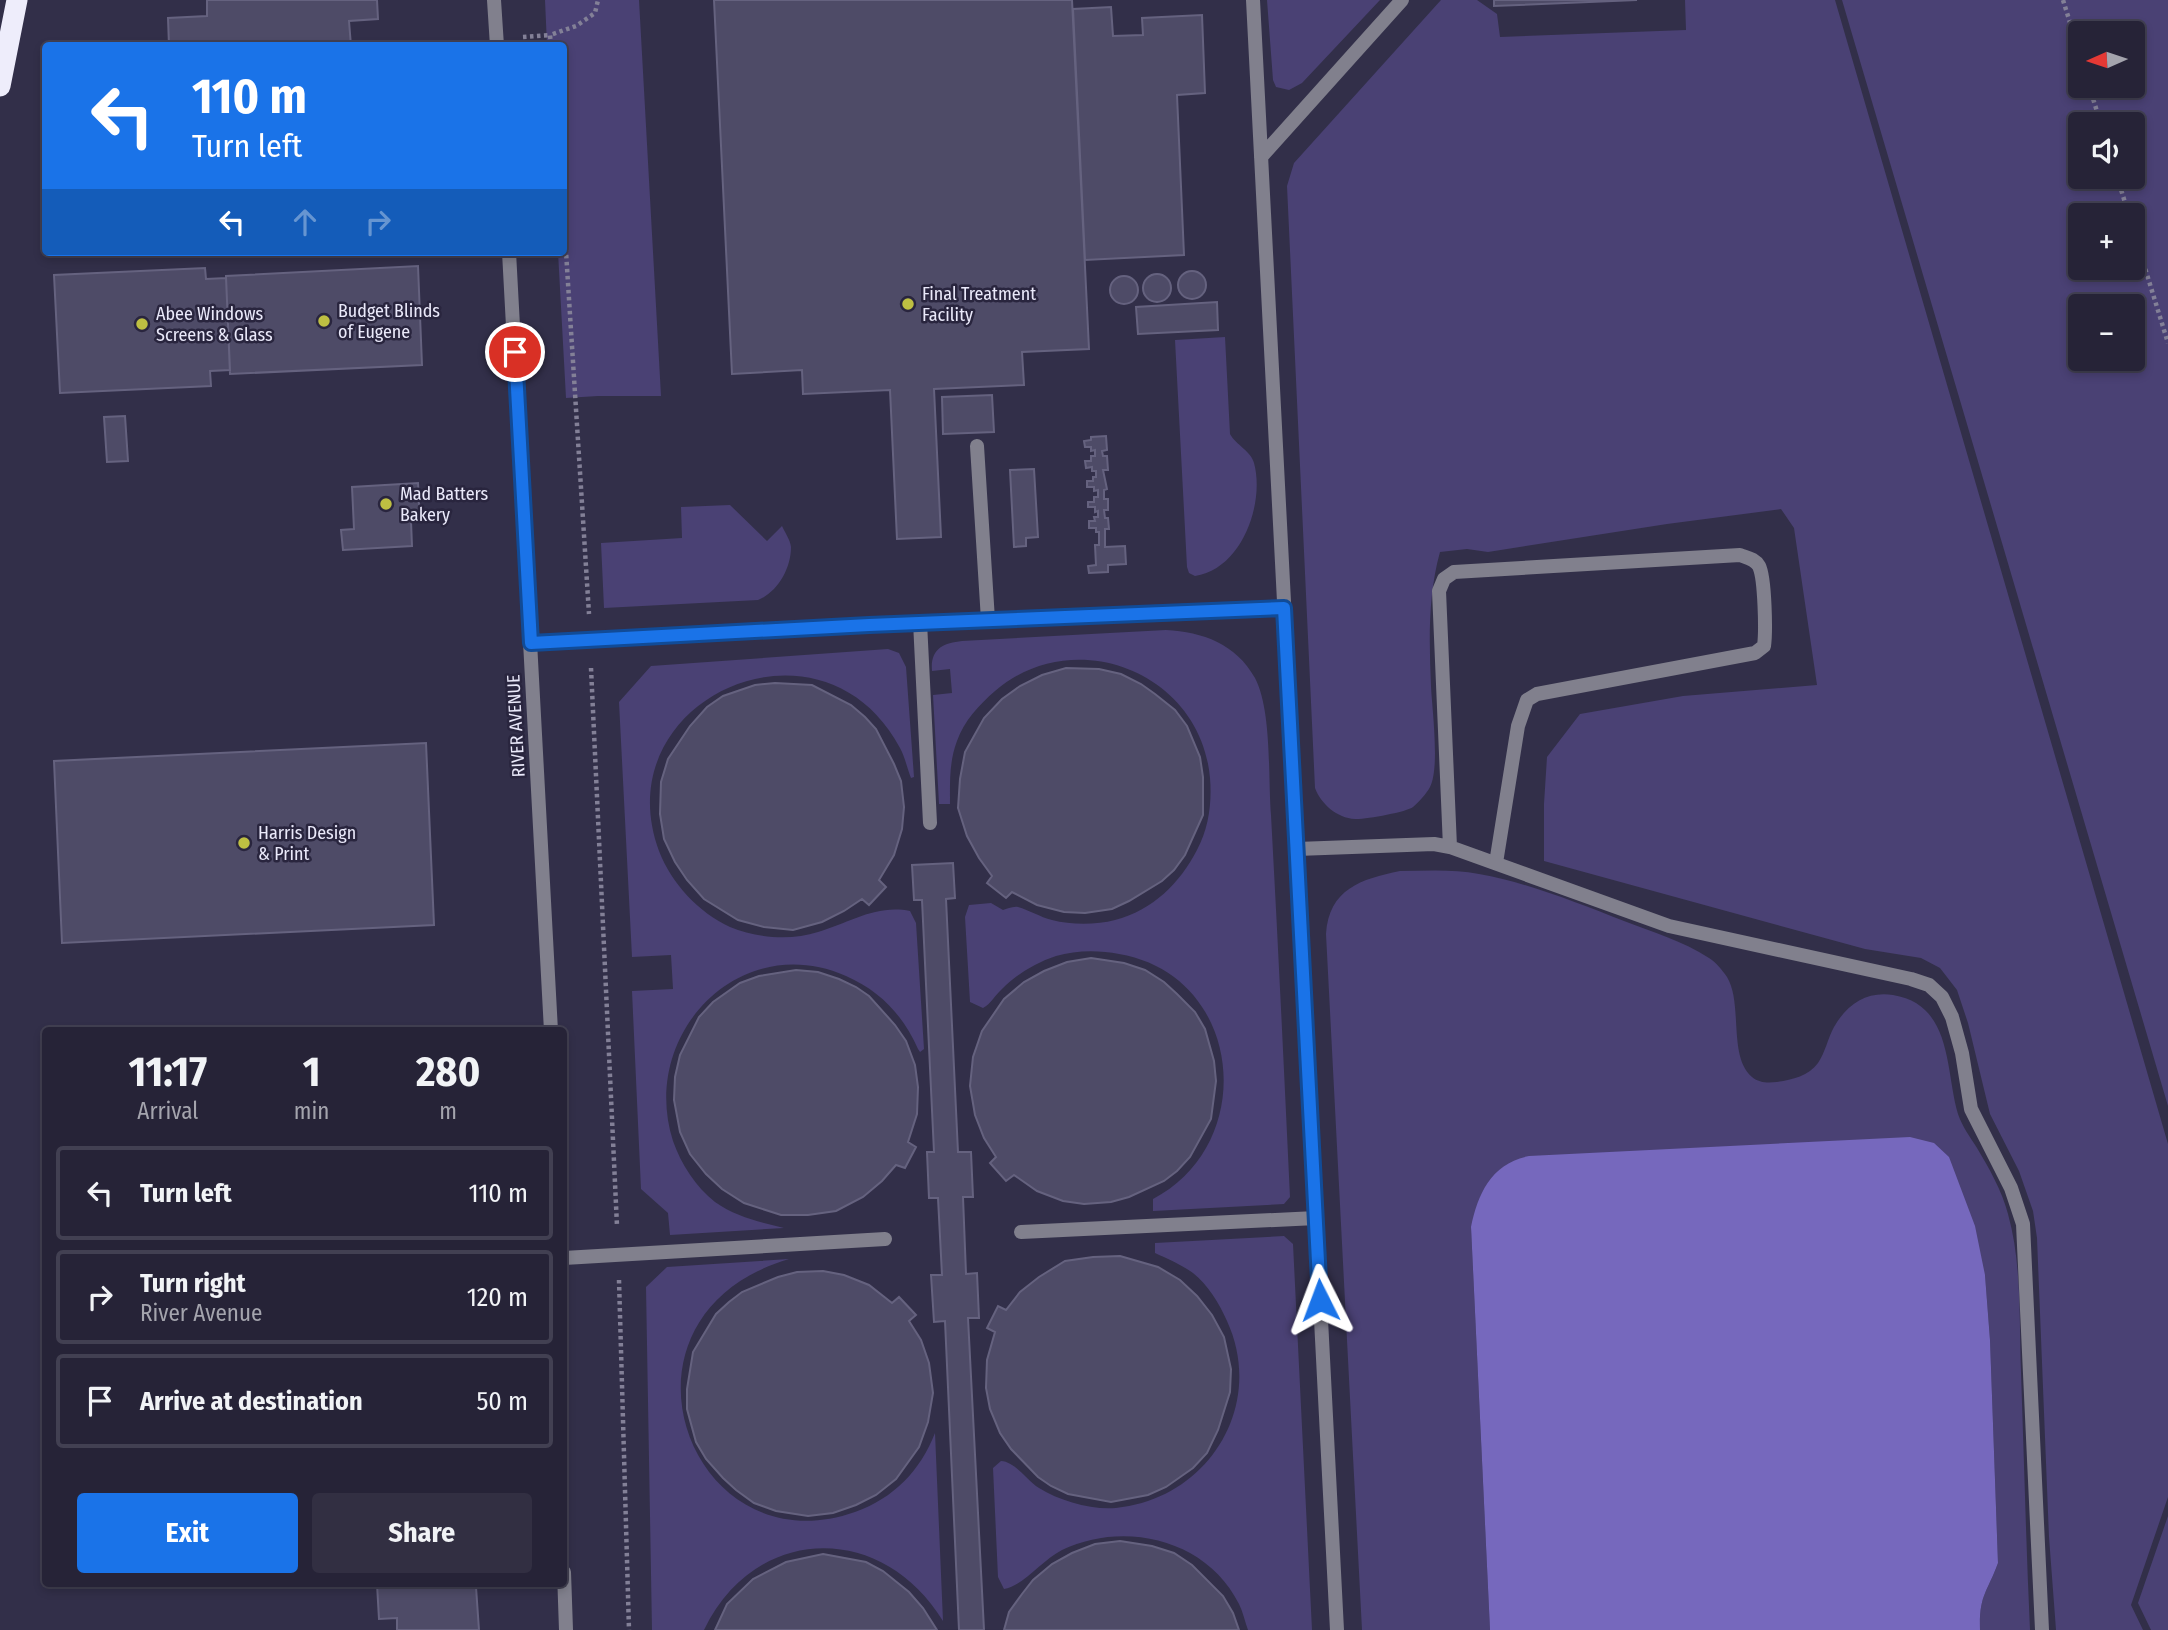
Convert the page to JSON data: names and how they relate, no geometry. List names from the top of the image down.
{
  "streets": {
    "street": ["RIVER AVENUE"]
  },
  "places": [
    "Final Treatment Facility",
    "Budget Blinds of Eugene",
    "Abee Windows Screens & Glass",
    "Mad Batters Bakery",
    "Harris Design & Print"
  ],
  "north": "left",
  "page": {
    "map_buttons": ["+", "−"],
    "turn": ["110 m", "Turn left"],
    "eta": [
      "11:17",
      "Arrival",
      "1",
      "min",
      "280",
      "m"
    ],
    "list": [
      {
        "name": "Turn left",
        "value": "110 m"
      },
      {
        "name": "Turn right",
        "note": "River Avenue",
        "value": "120 m"
      },
      {
        "name": "Arrive at destination",
        "value": "50 m"
      }
    ],
    "buttons": ["Exit", "Share"]
  }
}
